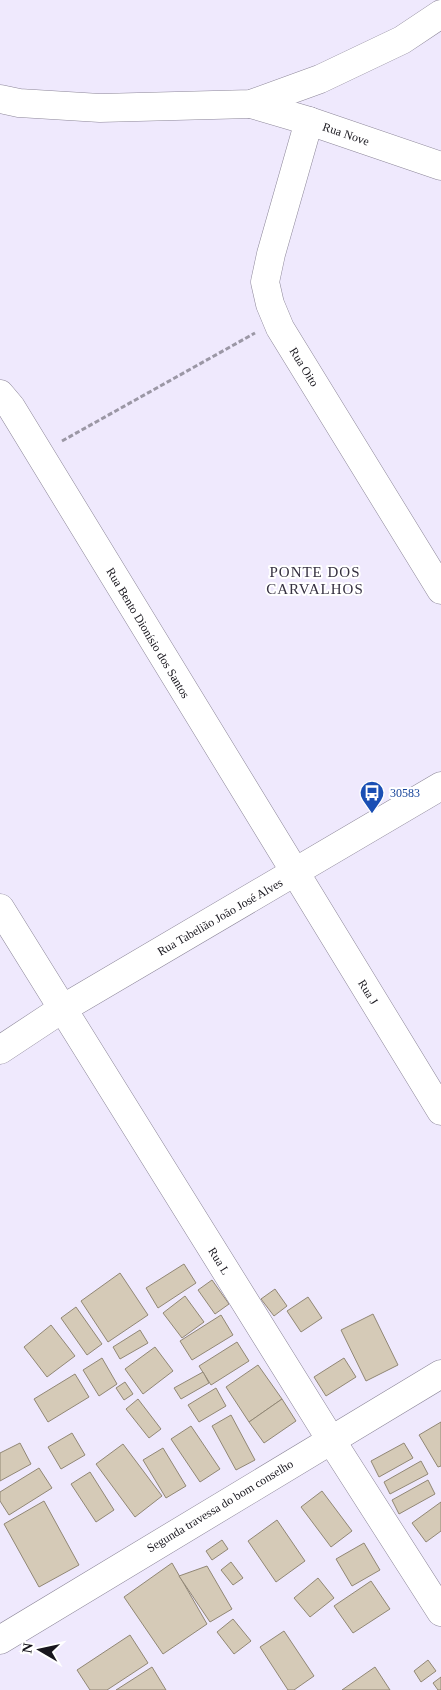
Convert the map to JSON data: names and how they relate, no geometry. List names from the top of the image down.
{
  "streets": {
    "street": [
      "Rua Nove",
      "Rua Oito",
      "Rua Bento Dionísio dos Santos",
      "Rua Tabelião João José Alves",
      "Rua J",
      "Rua L",
      "Segunda travessa do bom conselho"
    ]
  },
  "crossings": [
    ["Rua Nove", "Rua Oito"],
    ["Rua Bento Dionísio dos Santos", "Rua Tabelião João José Alves"],
    ["Rua Bento Dionísio dos Santos", "Rua J"],
    ["Rua Tabelião João José Alves", "Rua J"],
    ["Rua Tabelião João José Alves", "Rua L"],
    ["Rua L", "Segunda travessa do bom conselho"]
  ],
  "districts": ["PONTE DOS CARVALHOS"],
  "places": {
    "bus stop": ["30583"]
  },
  "north": "left"
}
